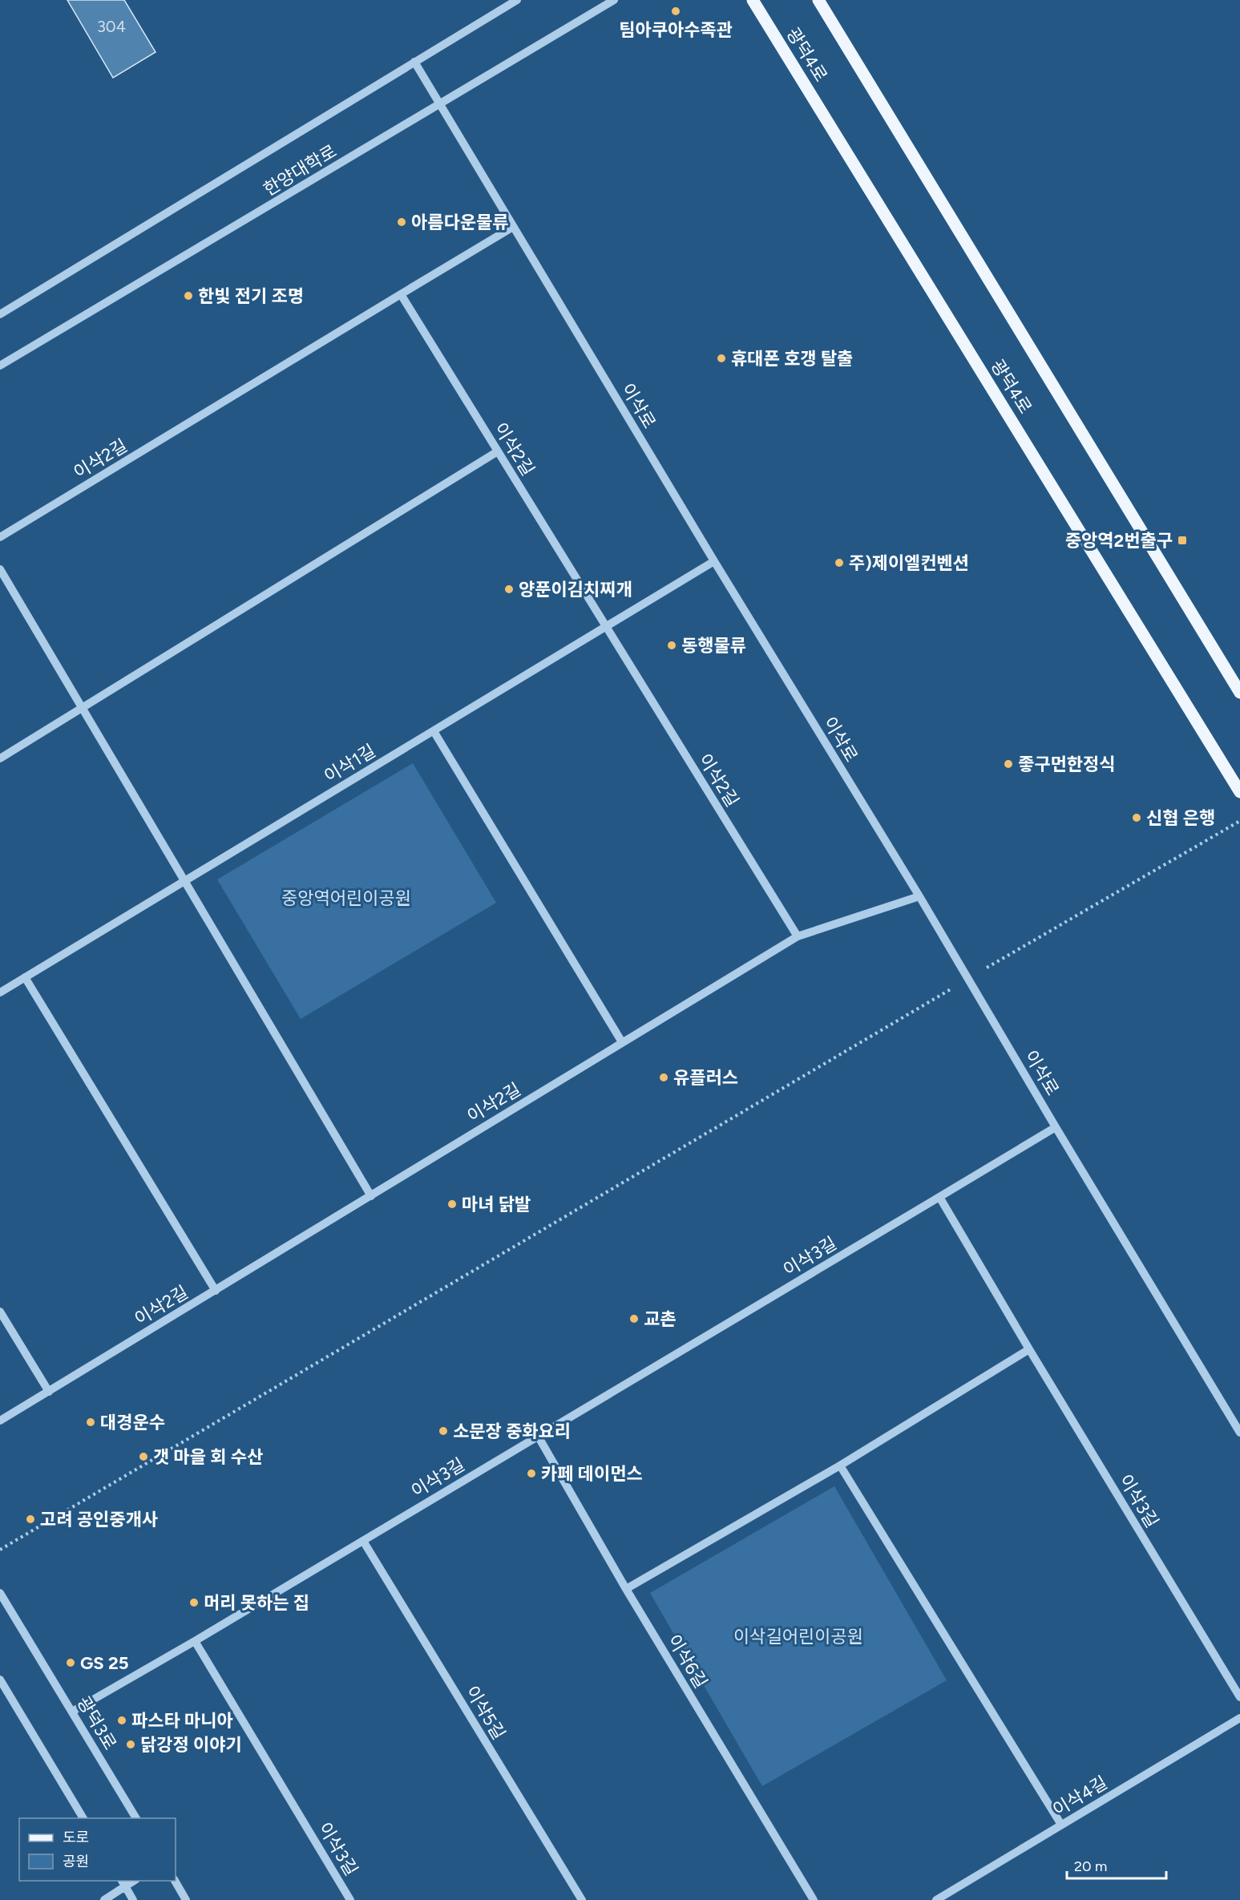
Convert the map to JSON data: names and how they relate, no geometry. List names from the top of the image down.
{
  "streets": {
    "main road": ["광덕4로"],
    "street": [
      "한양대학로",
      "이삭로",
      "이삭2길",
      "이삭1길",
      "이삭3길",
      "이삭6길",
      "이삭5길",
      "광덕3로",
      "이삭4길"
    ]
  },
  "crossings": [
    ["한양대학로", "이삭로"],
    ["이삭로", "이삭1길"],
    ["이삭2길", "이삭1길"],
    ["이삭3길", "이삭6길"],
    ["이삭3길", "이삭5길"],
    ["이삭3길", "광덕3로"]
  ],
  "parks": ["중앙역어린이공원", "이삭길어린이공원"],
  "places": {
    "other": [
      "팀아쿠아수족관",
      "아름다운물류",
      "한빛 전기 조명",
      "휴대폰 호갱 탈출",
      "주)제이엘컨벤션",
      "양푼이김치찌개",
      "동행물류",
      "좋구먼한정식",
      "신협 은행",
      "유플러스",
      "마녀 닭발",
      "교촌",
      "대경운수",
      "소문장 중화요리",
      "갯 마을 회 수산",
      "카페 데이먼스",
      "고려 공인중개사",
      "머리 못하는 집",
      "GS 25",
      "파스타 마니아",
      "닭강정 이야기"
    ],
    "transit": ["중앙역2번출구"]
  },
  "house_numbers": ["304"],
  "legend": ["도로", "공원"],
  "scale_bar": "20 m"
}
